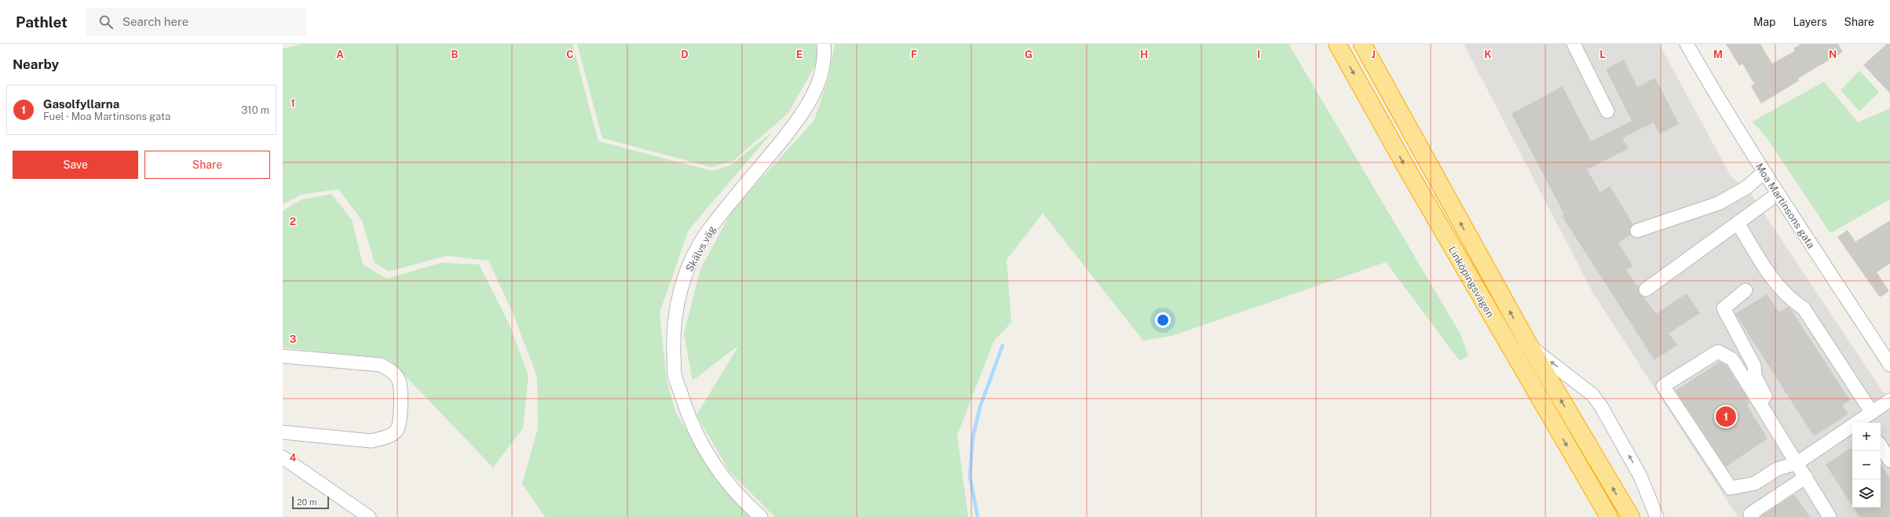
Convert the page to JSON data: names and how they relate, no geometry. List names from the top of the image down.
{
  "streets": {
    "highway": ["Linköpingsvägen"],
    "street": ["Moa Martinsons gata", "Skälvs väg"]
  },
  "scale_bar": "20 m",
  "page": {
    "header": "Pathlet",
    "search": "Search here",
    "nav": ["Map", "Layers", "Share"],
    "heading": "Nearby",
    "list": [
      {
        "mark": "1",
        "name": "Gasolfyllarna",
        "note": "Fuel · Moa Martinsons gata",
        "value": "310 m"
      }
    ],
    "buttons": ["Save", "Share"],
    "pins": "1",
    "map_buttons": ["+", "−"],
    "scale": "20 m"
  },
  "grid": {
    "columns": [
      "A",
      "B",
      "C",
      "D",
      "E",
      "F",
      "G",
      "H",
      "I",
      "J",
      "K",
      "L",
      "M",
      "N"
    ],
    "rows": [
      "1",
      "2",
      "3",
      "4"
    ]
  }
}
